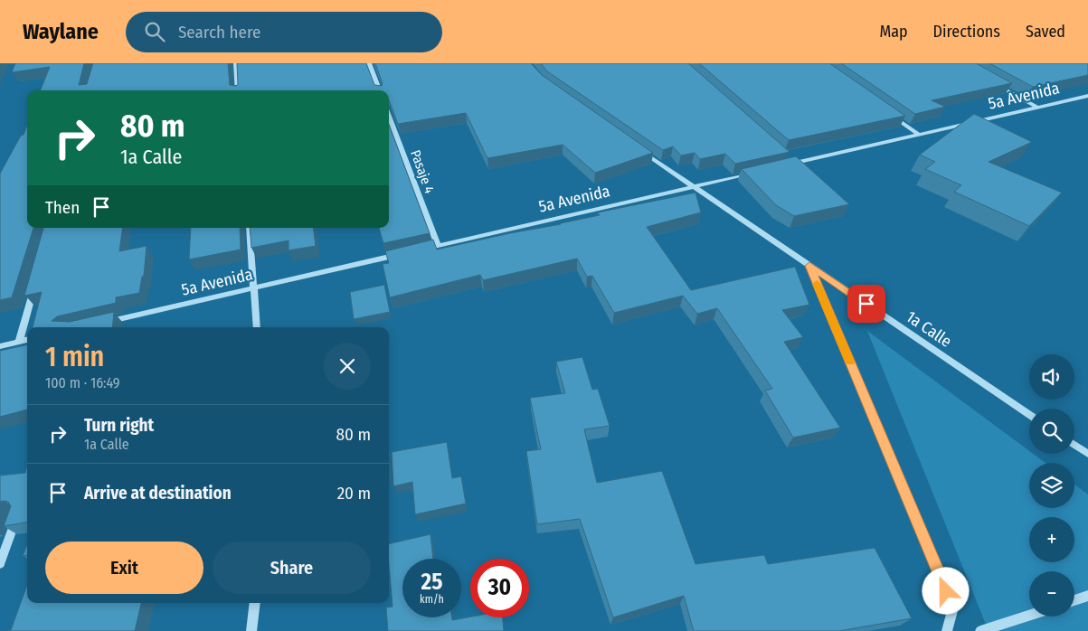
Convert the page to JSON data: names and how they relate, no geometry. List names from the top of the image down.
{
  "streets": {
    "street": ["5a Avenida", "Pasaje 4", "1a Calle"]
  },
  "crossings": [
    ["5a Avenida", "Pasaje 4"],
    ["5a Avenida", "1a Calle"]
  ],
  "page": {
    "header": "Waylane",
    "search": "Search here",
    "nav": ["Map", "Directions", "Saved"],
    "turn": ["80 m", "1a Calle"],
    "then": "Then",
    "heading": ["1 min", "100 m · 16:49"],
    "map_buttons": ["+", "−"],
    "list": [
      {
        "name": "Turn right",
        "note": "1a Calle",
        "value": "80 m"
      },
      {
        "name": "Arrive at destination",
        "value": "20 m"
      }
    ],
    "buttons": ["Exit", "Share"],
    "speed": "25 km/h",
    "limit": "30"
  }
}
